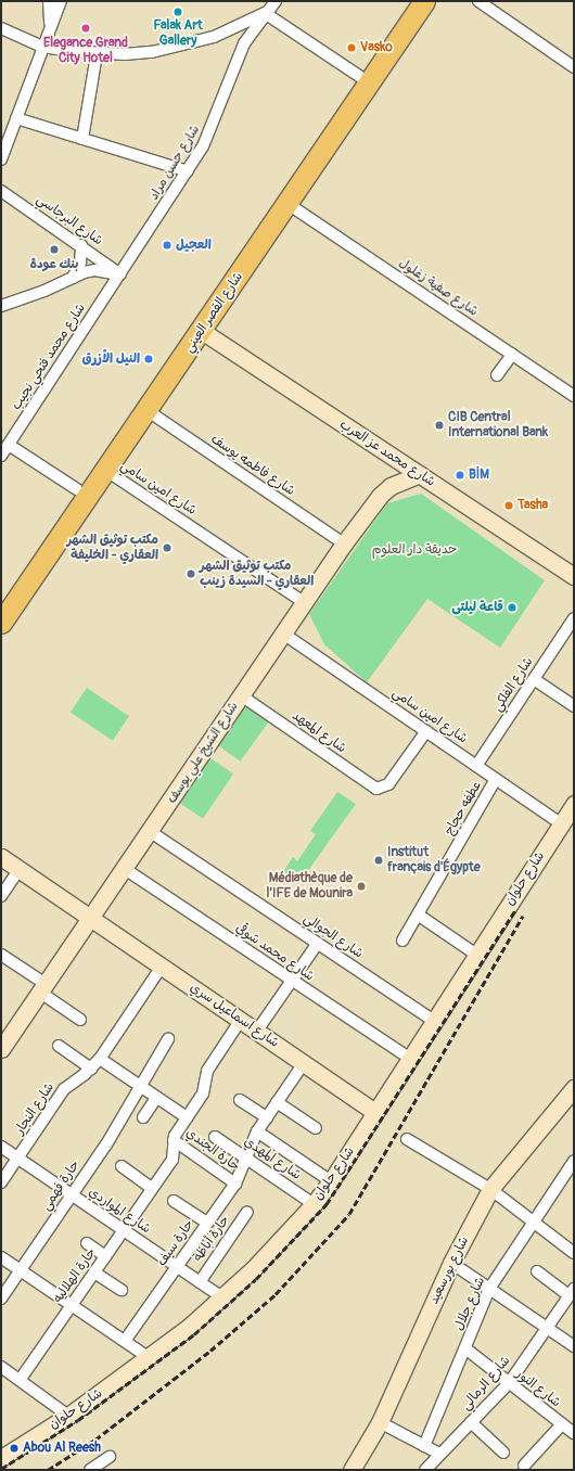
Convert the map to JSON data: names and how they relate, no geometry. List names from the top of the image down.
{
  "streets": {
    "highway": ["شارع القصر العيني"],
    "street": [
      "شارع حسن مراد",
      "شارع البرجاسي",
      "شارع صفية زغلول",
      "شارع محمد فتحي نجيب",
      "شارع محمد عز العرب",
      "شارع فاطمه يوسف",
      "شارع امين سامي",
      "شارع الفلكي",
      "شارع المعهد",
      "شارع الشيخ علي يوسف",
      "عطفه حجاج",
      "شارع حلوان",
      "شارع الجوالي",
      "شارع محمد شوقي",
      "شارع اسماعيل سري",
      "شارع النجار",
      "حارة الجندي",
      "شارع المهدي",
      "حارة فهمي",
      "شارع المواردي",
      "حارة أباظة",
      "حارة سيف",
      "شارع بورسعيد",
      "حارة الهلاليه",
      "شارع جلال",
      "شارع الرمالي",
      "شارع النور"
    ]
  },
  "crossings": [
    ["شارع حسن مراد", "شارع البرجاسي"],
    ["شارع حسن مراد", "شارع محمد فتحي نجيب"],
    ["شارع البرجاسي", "شارع محمد فتحي نجيب"],
    ["شارع صفية زغلول", "شارع القصر العيني"],
    ["شارع القصر العيني", "شارع محمد عز العرب"],
    ["شارع القصر العيني", "شارع فاطمه يوسف"],
    ["شارع القصر العيني", "شارع امين سامي"],
    ["شارع محمد عز العرب", "شارع الشيخ علي يوسف"],
    ["شارع فاطمه يوسف", "شارع الشيخ علي يوسف"],
    ["شارع امين سامي", "شارع الفلكي"],
    ["شارع امين سامي", "شارع المعهد"],
    ["شارع امين سامي", "شارع الشيخ علي يوسف"],
    ["شارع امين سامي", "عطفه حجاج"],
    ["شارع امين سامي", "شارع حلوان"],
    ["شارع المعهد", "شارع الشيخ علي يوسف"],
    ["شارع الشيخ علي يوسف", "شارع الجوالي"],
    ["شارع الشيخ علي يوسف", "شارع محمد شوقي"],
    ["شارع الشيخ علي يوسف", "شارع اسماعيل سري"],
    ["شارع حلوان", "شارع الجوالي"],
    ["شارع حلوان", "شارع محمد شوقي"],
    ["شارع حلوان", "شارع اسماعيل سري"],
    ["شارع حلوان", "شارع المهدي"],
    ["شارع حلوان", "شارع المواردي"],
    ["شارع اسماعيل سري", "شارع النجار"],
    ["شارع اسماعيل سري", "حارة سيف"],
    ["شارع اسماعيل سري", "حارة الهلاليه"],
    ["شارع النجار", "شارع المواردي"],
    ["حارة الجندي", "حارة سيف"],
    ["حارة الجندي", "حارة الهلاليه"],
    ["شارع المهدي", "حارة سيف"],
    ["حارة فهمي", "شارع المواردي"],
    ["شارع المواردي", "حارة أباظة"],
    ["شارع المواردي", "حارة سيف"],
    ["شارع المواردي", "حارة الهلاليه"],
    ["شارع جلال", "شارع النور"],
    ["شارع الرمالي", "شارع النور"]
  ],
  "parks": ["حديقة دار العلوم"],
  "places": [
    "Falak Art Gallery",
    "Elegance Grand City Hotel",
    "Vasko",
    "العجيل",
    "بنك عودة",
    "النيل الأزرق",
    "CIB Central International Bank",
    "BİM",
    "Tasha",
    "مكتب توثيق الشهر العقاري - الخليفة",
    "مكتب توثيق الشهر العقاري - السيدة زينب",
    "قاعة ليلتى",
    "Institut français d'Égypte",
    "Médiathèque de l’IFE de Mounira",
    "Abou Al Reesh"
  ]
}
